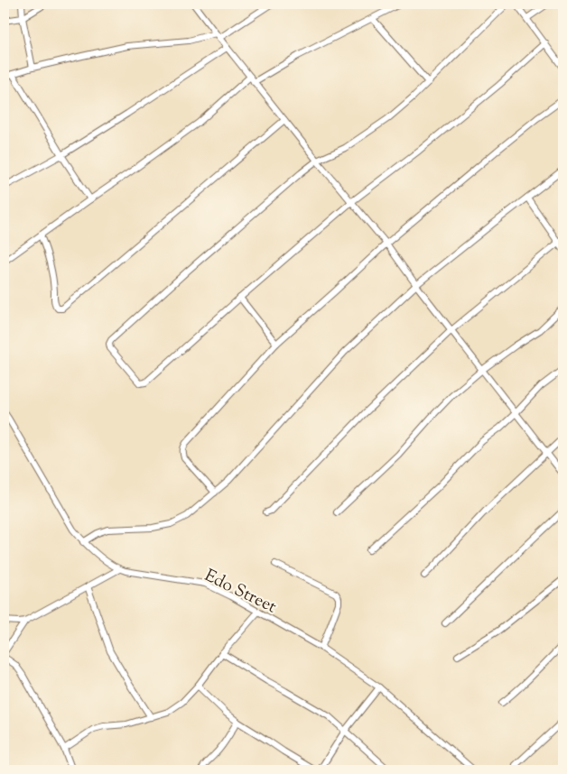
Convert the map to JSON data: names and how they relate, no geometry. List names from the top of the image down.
{
  "streets": {
    "street": ["Edo Street"]
  }
}
